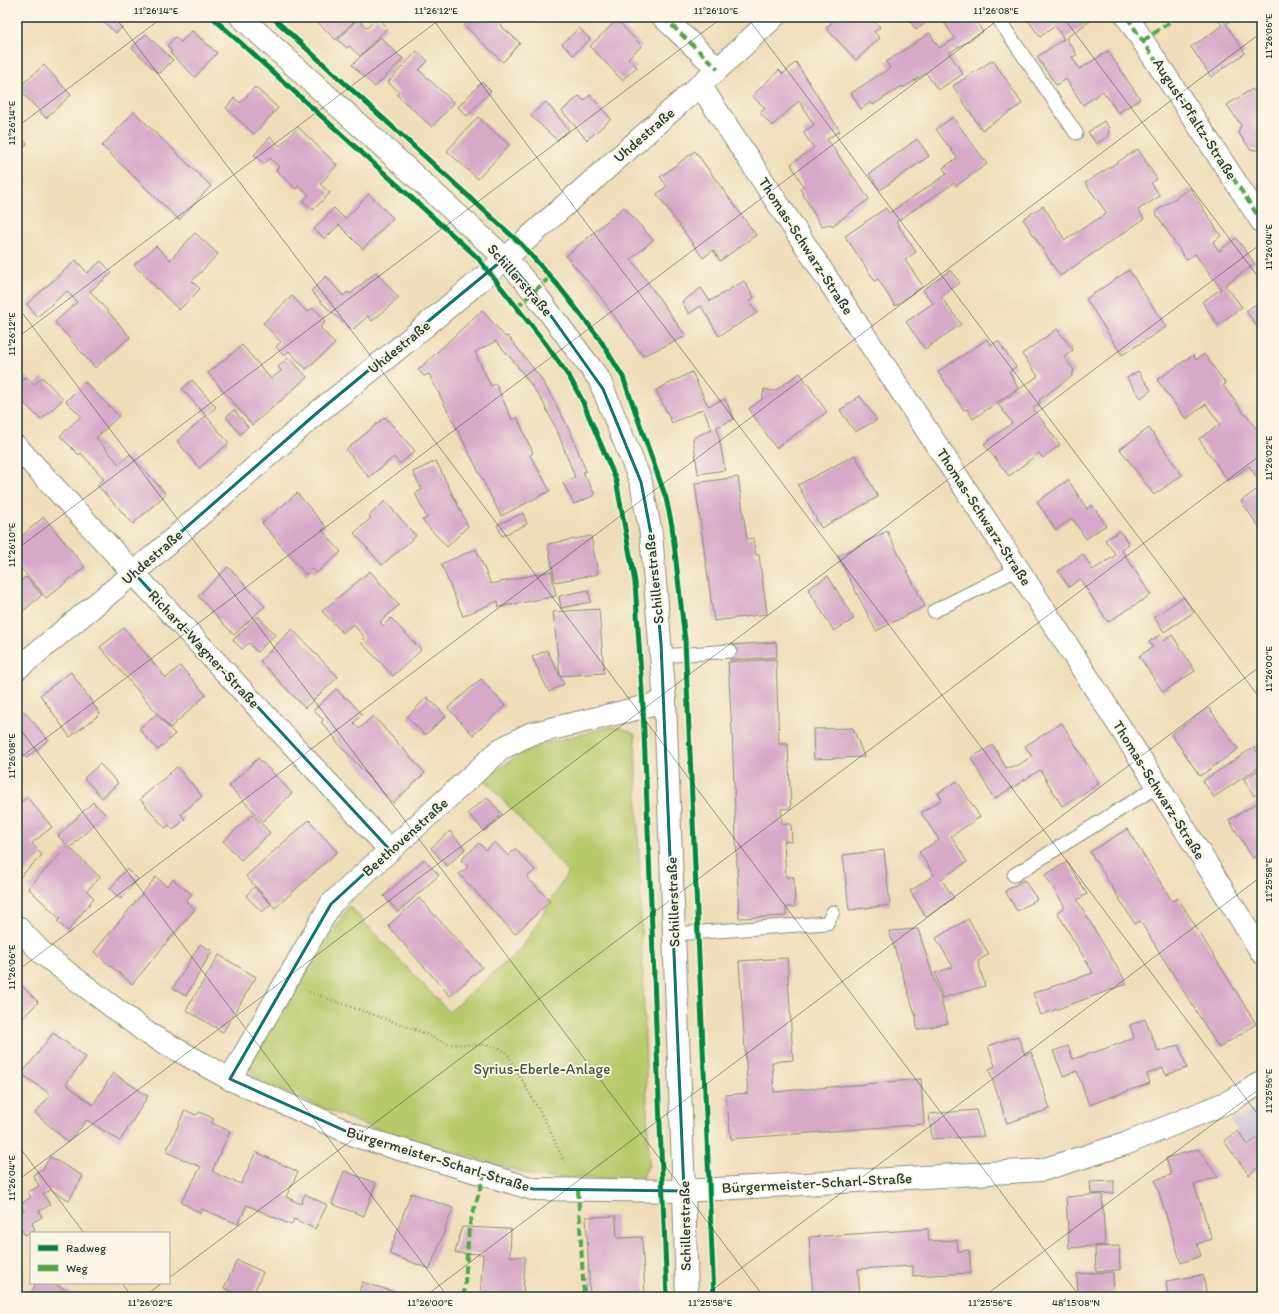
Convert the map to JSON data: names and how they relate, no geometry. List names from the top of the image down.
{
  "streets": {
    "street": [
      "August-Pfaltz-Straße",
      "Uhdestraße",
      "Thomas-Schwarz-Straße",
      "Schillerstraße",
      "Richard-Wagner-Straße",
      "Beethovenstraße",
      "Bürgermeister-Scharl-Straße"
    ]
  },
  "crossings": [
    ["Uhdestraße", "Thomas-Schwarz-Straße"],
    ["Uhdestraße", "Schillerstraße"],
    ["Uhdestraße", "Richard-Wagner-Straße"],
    ["Schillerstraße", "Beethovenstraße"],
    ["Schillerstraße", "Bürgermeister-Scharl-Straße"],
    ["Richard-Wagner-Straße", "Beethovenstraße"],
    ["Beethovenstraße", "Bürgermeister-Scharl-Straße"]
  ],
  "parks": ["Syrius-Eberle-Anlage"],
  "legend": ["Radweg", "Weg"],
  "coordinates": [
    "11°26'14\"E",
    "11°26'12\"E",
    "11°26'10\"E",
    "11°26'08\"E",
    "11°26'06\"E",
    "11°26'04\"E",
    "11°26'02\"E",
    "11°26'00\"E",
    "11°25'58\"E",
    "11°25'56\"E",
    "48°15'08\"N"
  ]
}
